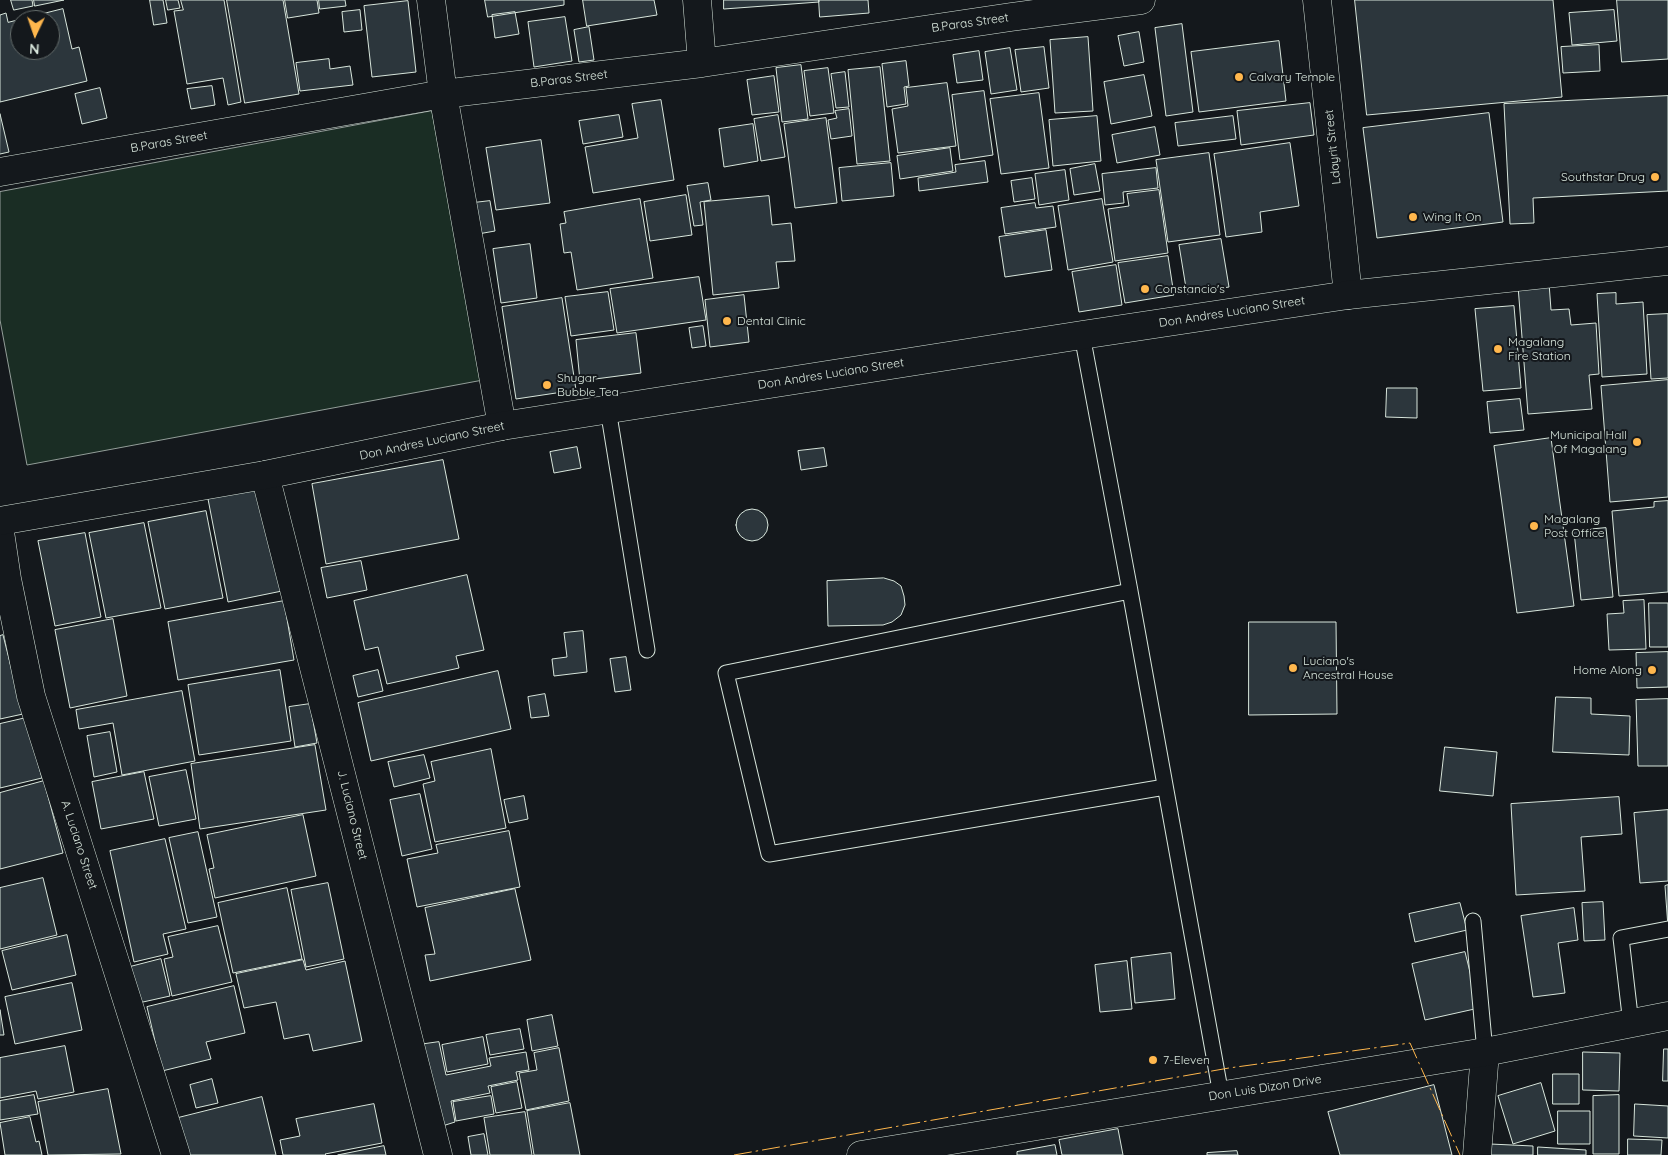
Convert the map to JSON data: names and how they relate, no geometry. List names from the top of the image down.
{
  "streets": {
    "street": [
      "B.Paras Street",
      "Ldayrit Street",
      "Don Andres Luciano Street",
      "J. Luciano Street",
      "A. Luciano Street",
      "Don Luis Dizon Drive"
    ]
  },
  "crossings": [
    ["Ldayrit Street", "Don Andres Luciano Street"],
    ["Don Andres Luciano Street", "J. Luciano Street"]
  ],
  "places": [
    "Calvary Temple",
    "Southstar Drug",
    "Wing It On",
    "Constancio's",
    "Dental Clinic",
    "Magalang Fire Station",
    "Shugar Bubble Tea",
    "Municipal Hall Of Magalang",
    "Magalang Post Office",
    "Luciano's Ancestral House",
    "Home Along",
    "7-Eleven"
  ],
  "north": "bottom"
}
